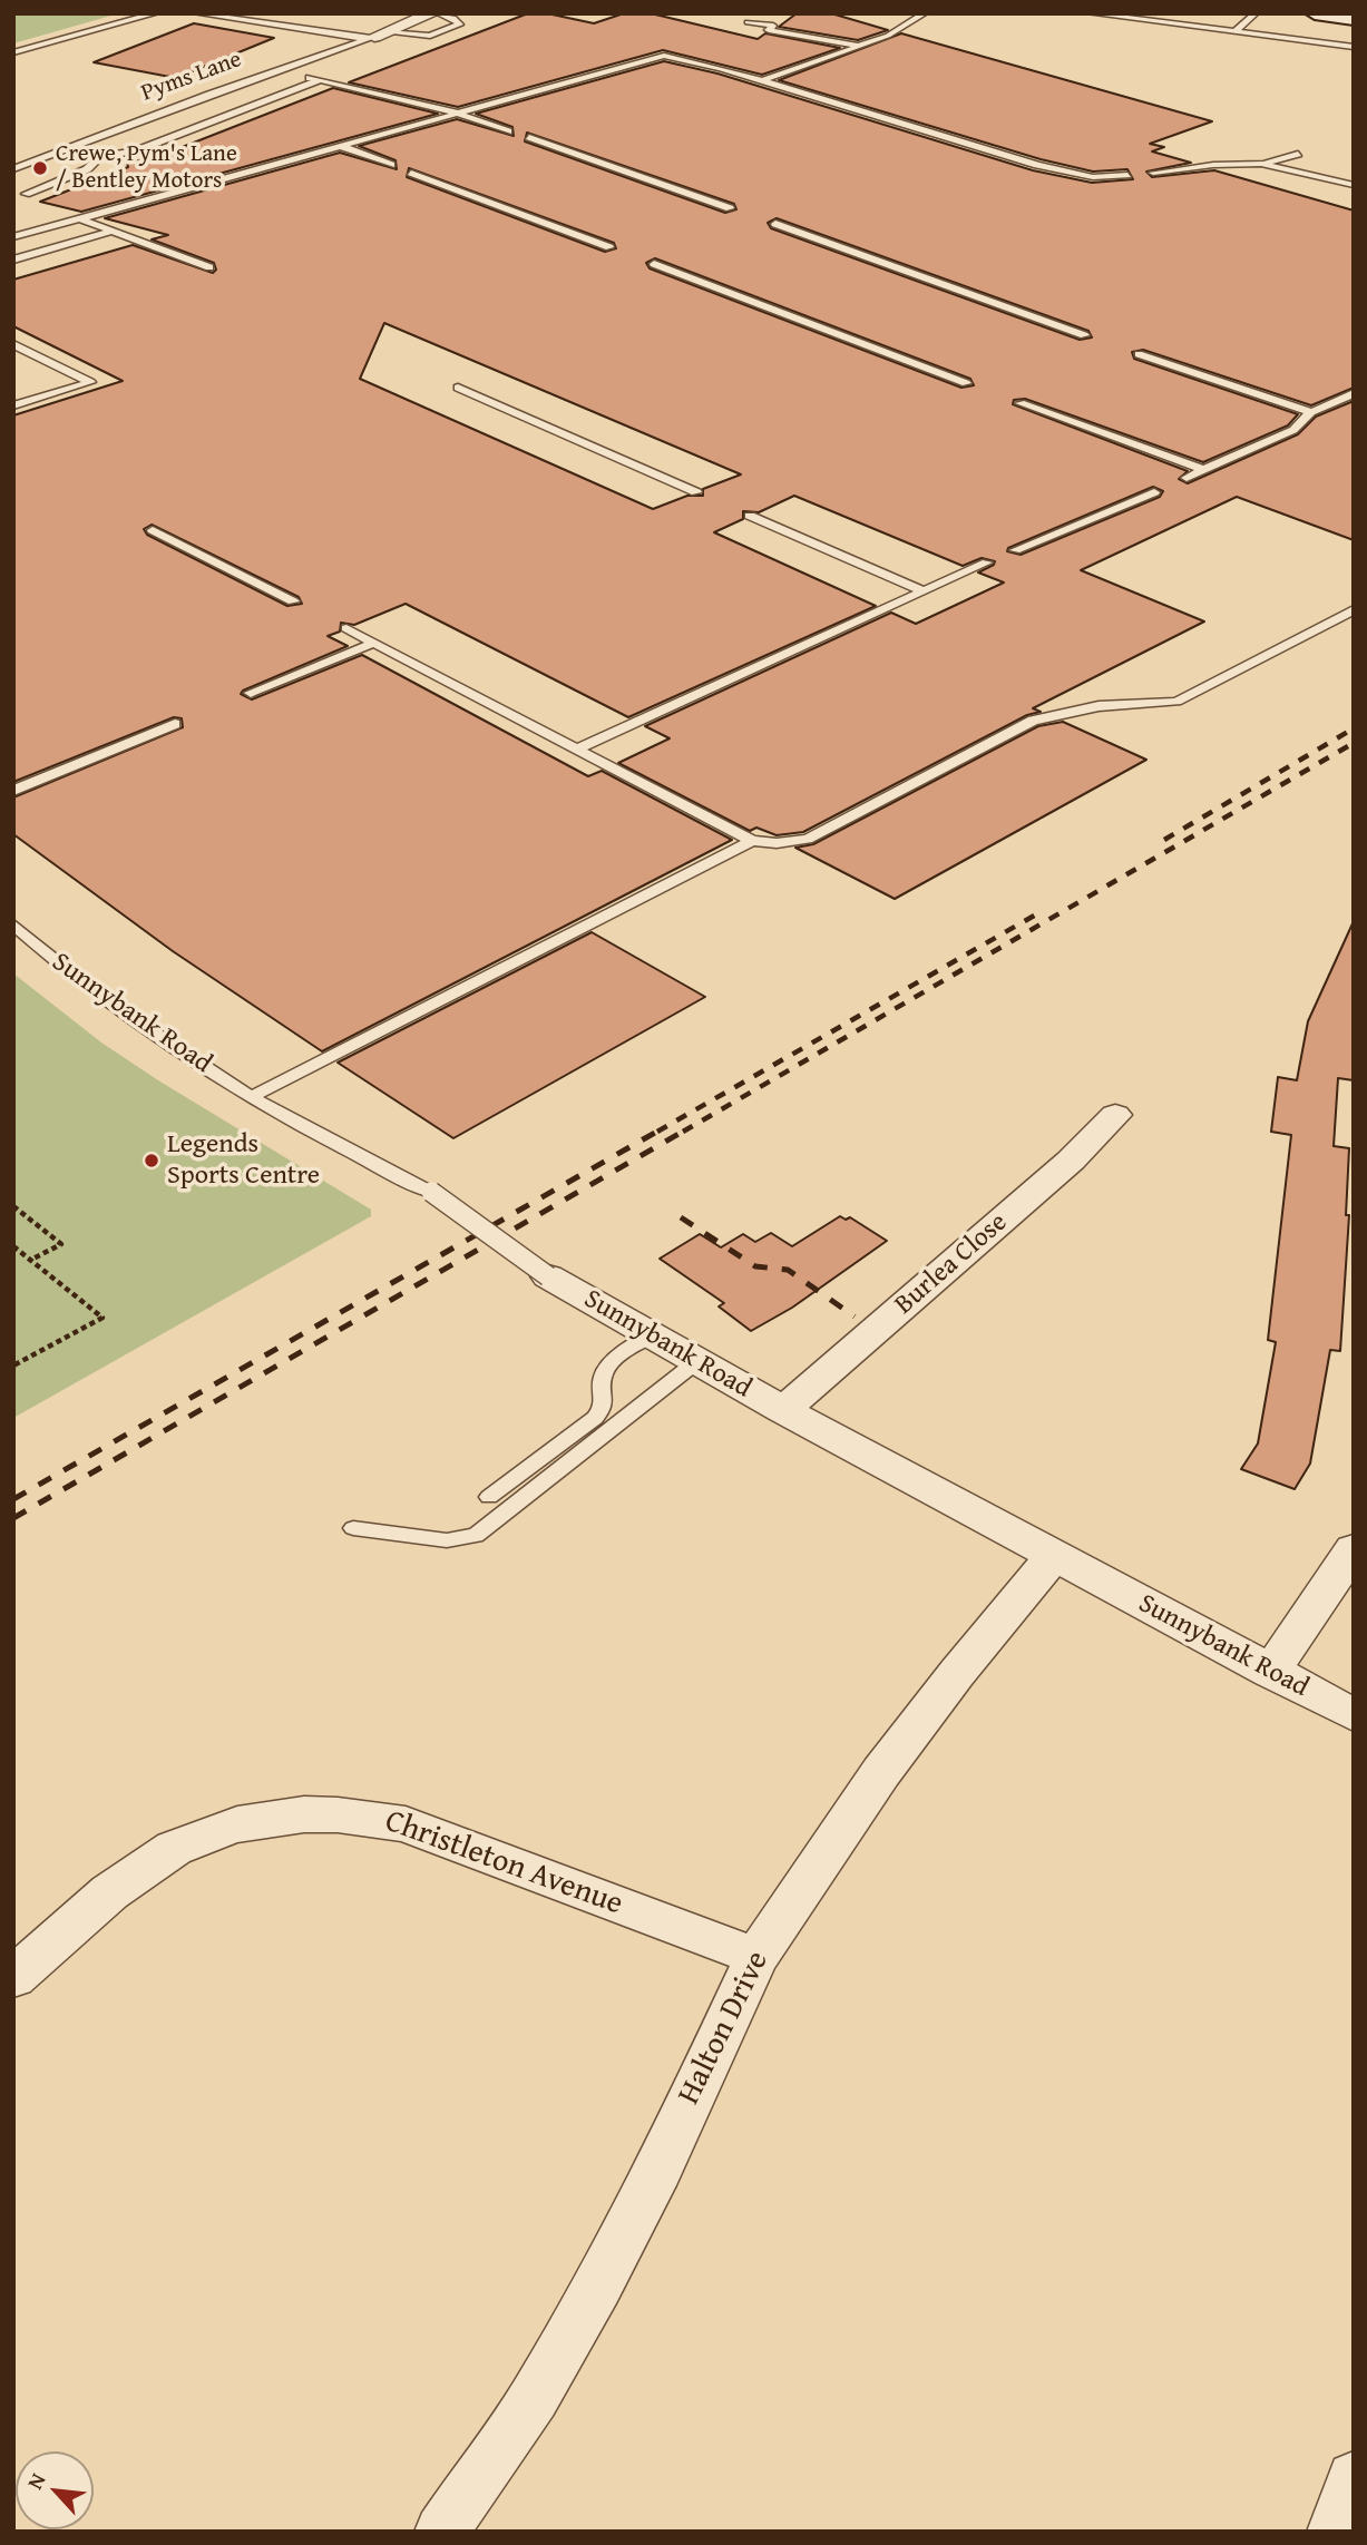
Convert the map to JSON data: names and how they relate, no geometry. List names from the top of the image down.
{
  "streets": {
    "street": [
      "Pyms Lane",
      "Sunnybank Road",
      "Burlea Close",
      "Christleton Avenue",
      "Halton Drive"
    ]
  },
  "crossings": [
    ["Sunnybank Road", "Burlea Close"],
    ["Sunnybank Road", "Halton Drive"],
    ["Christleton Avenue", "Halton Drive"]
  ],
  "places": ["Crewe, Pym's Lane / Bentley Motors", "Legends Sports Centre"],
  "north": "top left"
}
